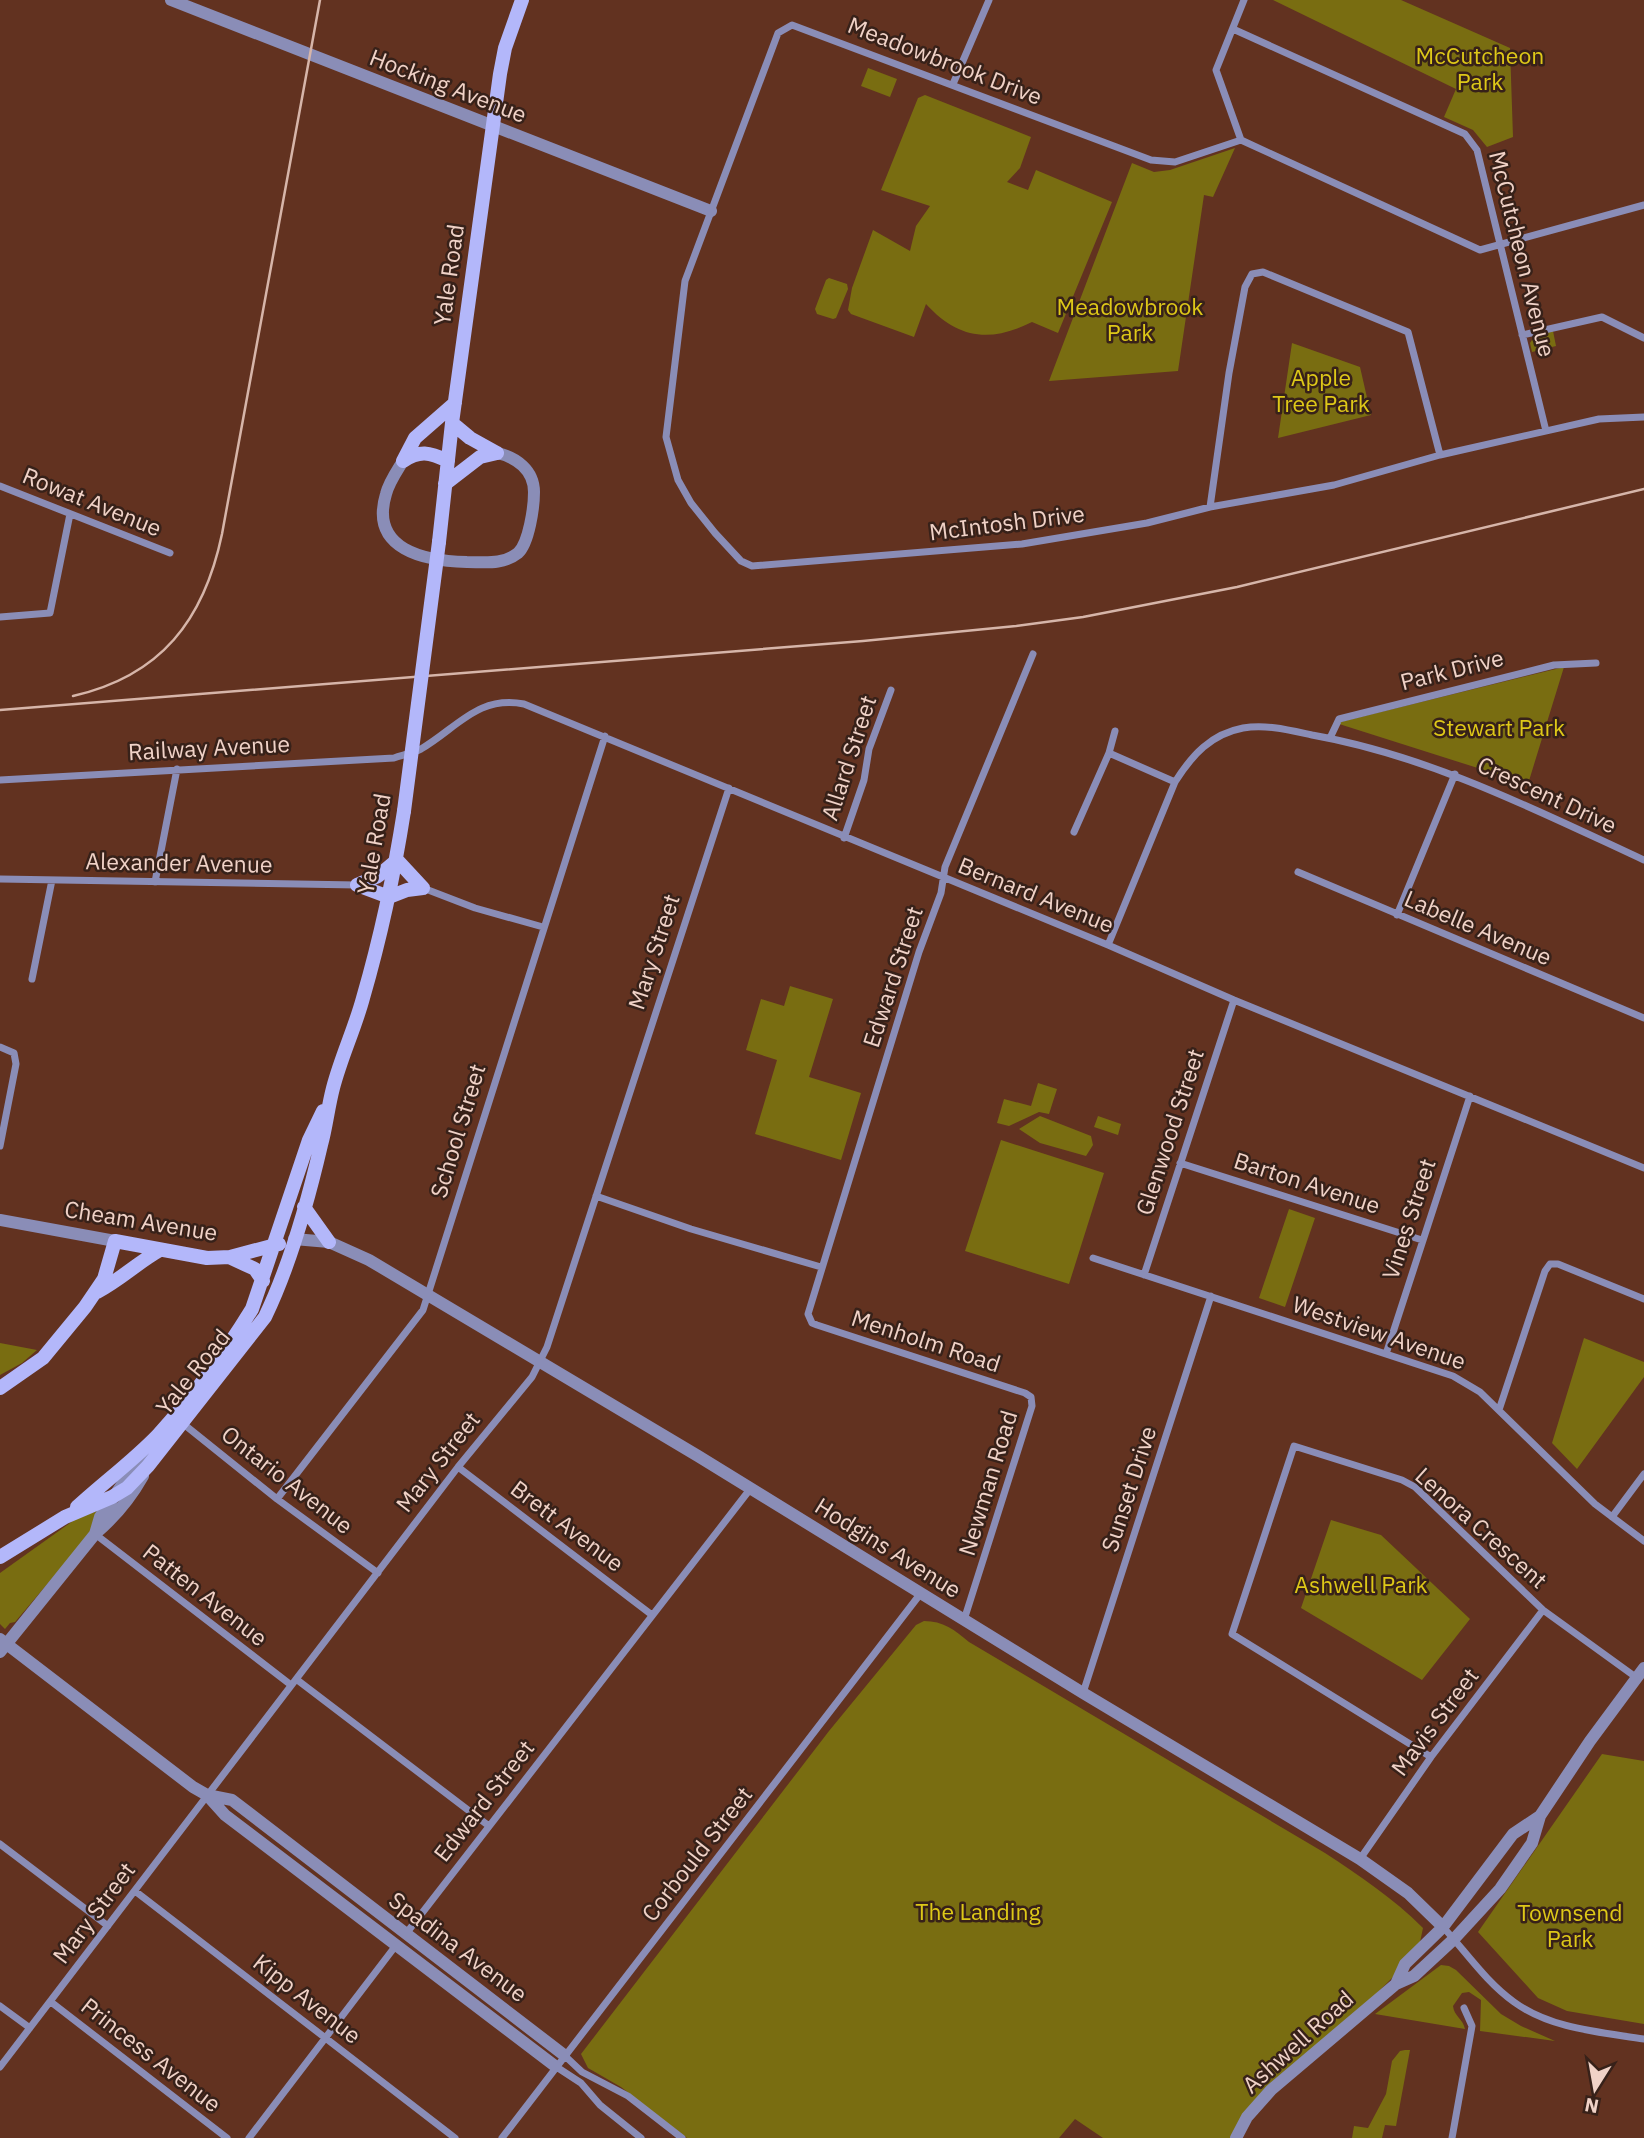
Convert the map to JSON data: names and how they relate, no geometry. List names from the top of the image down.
{
  "streets": {
    "main road": ["Yale Road", "Cheam Avenue"],
    "street": [
      "Meadowbrook Drive",
      "Hocking Avenue",
      "McCutcheon Avenue",
      "Rowat Avenue",
      "McIntosh Drive",
      "Park Drive",
      "Railway Avenue",
      "Allard Street",
      "Crescent Drive",
      "Alexander Avenue",
      "Bernard Avenue",
      "Labelle Avenue",
      "Mary Street",
      "Edward Street",
      "School Street",
      "Glenwood Street",
      "Barton Avenue",
      "Vines Street",
      "Westview Avenue",
      "Menholm Road",
      "Ontario Avenue",
      "Newman Road",
      "Sunset Drive",
      "Brett Avenue",
      "Lenora Crescent",
      "Hodgins Avenue",
      "Patten Avenue",
      "Mavis Street",
      "Corbould Street",
      "Spadina Avenue",
      "Kipp Avenue",
      "Ashwell Road",
      "Princess Avenue"
    ]
  },
  "crossings": [
    ["Meadowbrook Drive", "Hocking Avenue"],
    ["Meadowbrook Drive", "McIntosh Drive"],
    ["Hocking Avenue", "Yale Road"],
    ["Hocking Avenue", "McIntosh Drive"],
    ["McCutcheon Avenue", "McIntosh Drive"],
    ["Yale Road", "Cheam Avenue"],
    ["Yale Road", "Ontario Avenue"],
    ["Yale Road", "Hodgins Avenue"],
    ["Park Drive", "Crescent Drive"],
    ["Railway Avenue", "Bernard Avenue"],
    ["Allard Street", "Bernard Avenue"],
    ["Crescent Drive", "Bernard Avenue"],
    ["Bernard Avenue", "Mary Street"],
    ["Bernard Avenue", "Edward Street"],
    ["Bernard Avenue", "School Street"],
    ["Bernard Avenue", "Glenwood Street"],
    ["Bernard Avenue", "Vines Street"],
    ["Mary Street", "Ontario Avenue"],
    ["Mary Street", "Brett Avenue"],
    ["Mary Street", "Hodgins Avenue"],
    ["Mary Street", "Patten Avenue"],
    ["Mary Street", "Spadina Avenue"],
    ["Mary Street", "Kipp Avenue"],
    ["Mary Street", "Princess Avenue"],
    ["Edward Street", "Menholm Road"],
    ["Edward Street", "Brett Avenue"],
    ["Edward Street", "Hodgins Avenue"],
    ["Edward Street", "Patten Avenue"],
    ["Edward Street", "Spadina Avenue"],
    ["Edward Street", "Kipp Avenue"],
    ["School Street", "Ontario Avenue"],
    ["School Street", "Hodgins Avenue"],
    ["Glenwood Street", "Barton Avenue"],
    ["Glenwood Street", "Westview Avenue"],
    ["Barton Avenue", "Vines Street"],
    ["Vines Street", "Westview Avenue"],
    ["Cheam Avenue", "Hodgins Avenue"],
    ["Westview Avenue", "Sunset Drive"],
    ["Menholm Road", "Newman Road"],
    ["Newman Road", "Hodgins Avenue"],
    ["Sunset Drive", "Hodgins Avenue"],
    ["Lenora Crescent", "Mavis Street"],
    ["Lenora Crescent", "Ashwell Road"],
    ["Hodgins Avenue", "Mavis Street"],
    ["Hodgins Avenue", "Corbould Street"],
    ["Hodgins Avenue", "Ashwell Road"],
    ["Corbould Street", "Spadina Avenue"]
  ],
  "parks": [
    "McCutcheon Park",
    "Meadowbrook Park",
    "Apple Tree Park",
    "Stewart Park",
    "Ashwell Park",
    "The Landing",
    "Townsend Park"
  ],
  "north": "bottom"
}
